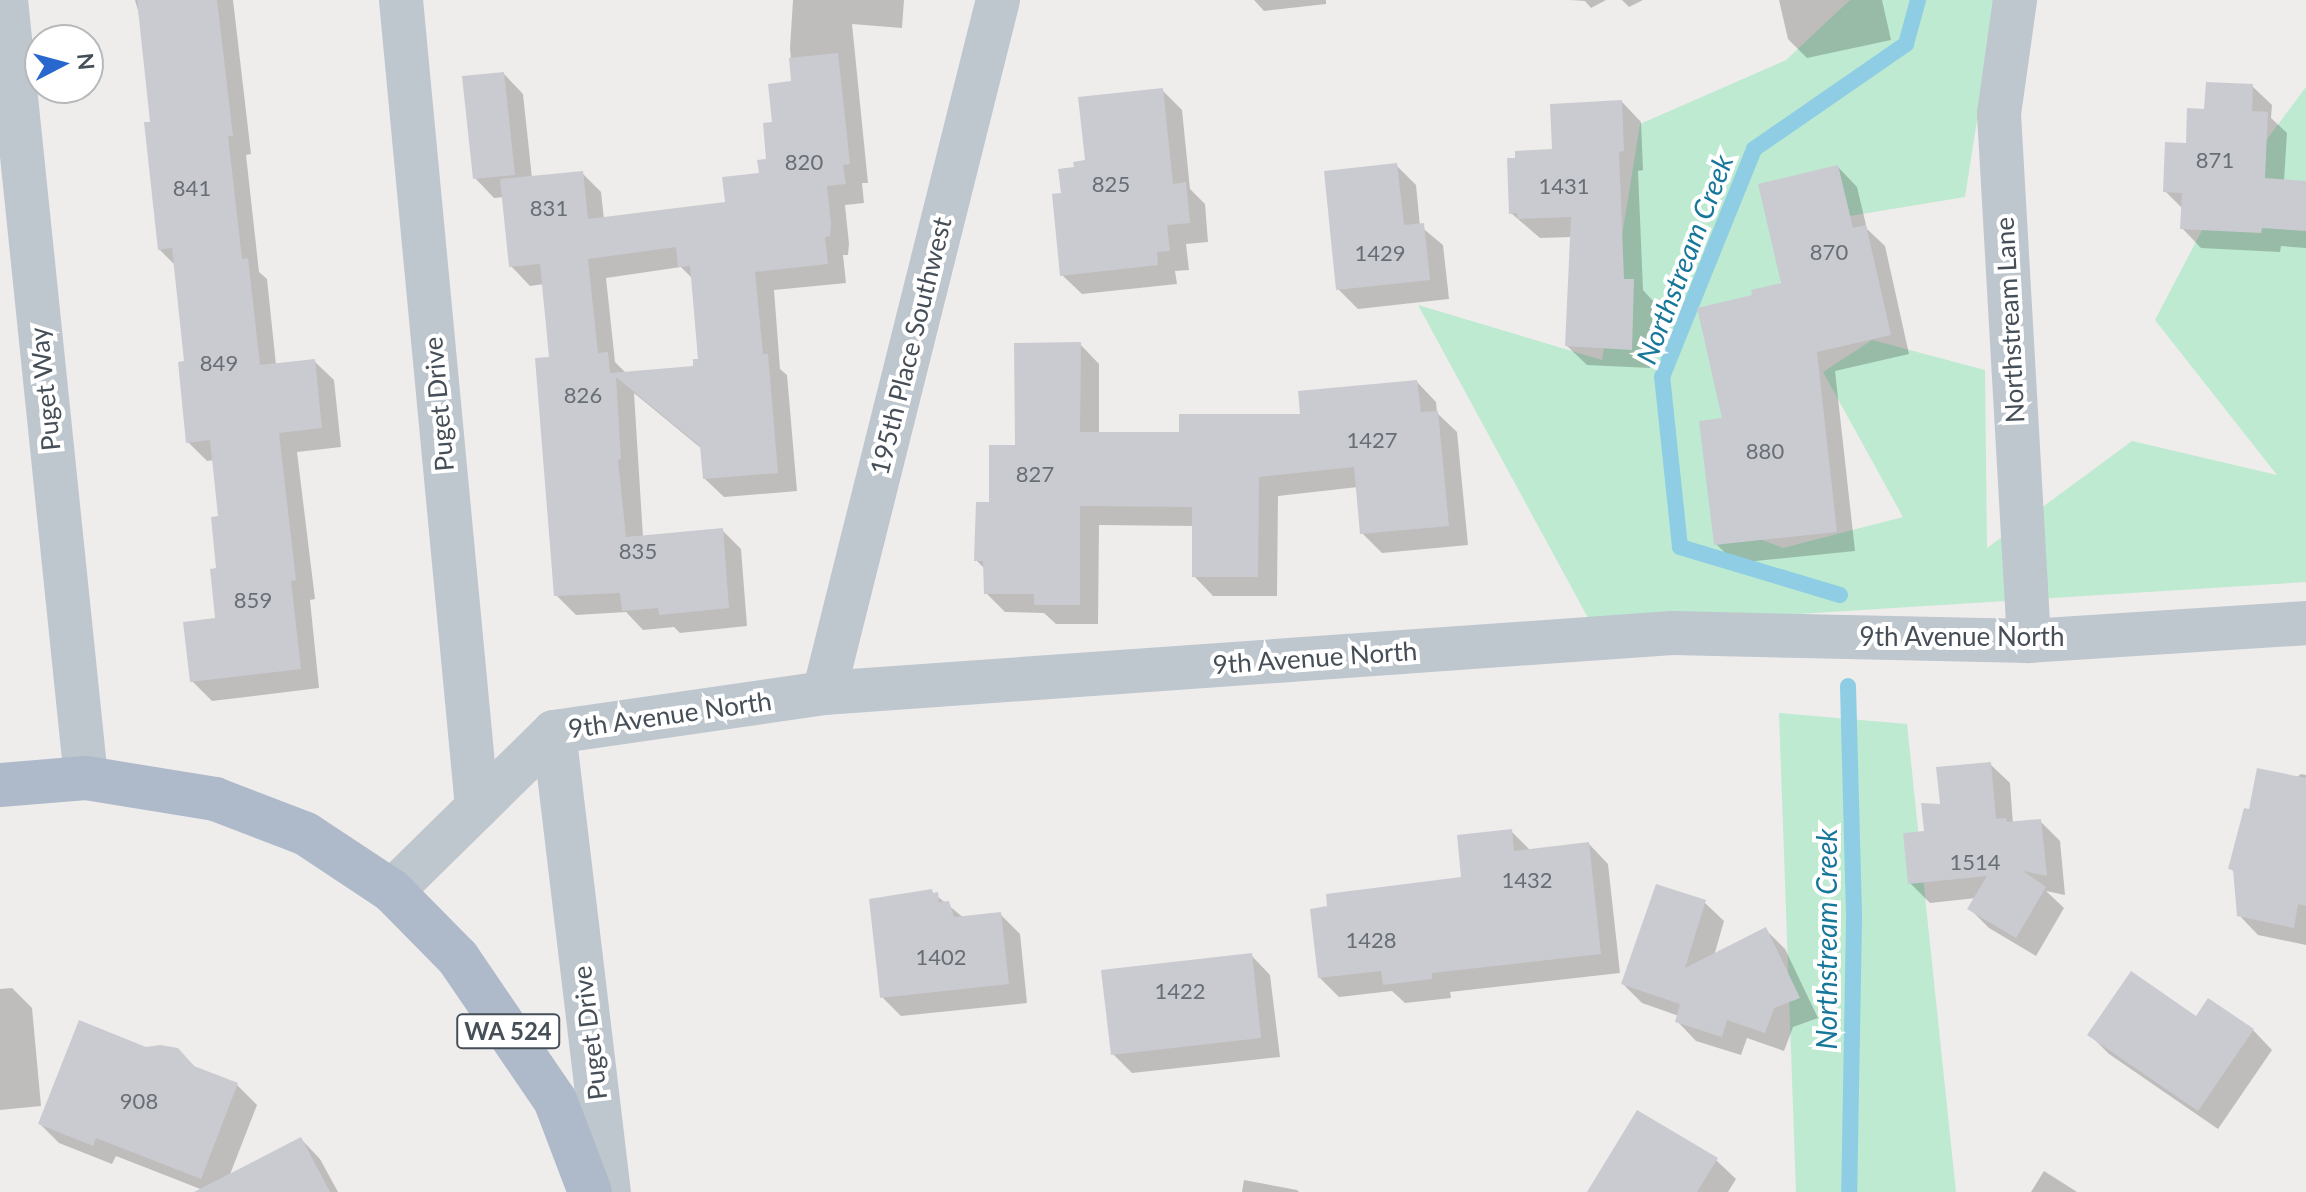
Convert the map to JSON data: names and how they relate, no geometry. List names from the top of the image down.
{
  "streets": {
    "main road": ["WA 524"],
    "street": [
      "Northstream Lane",
      "195th Place Southwest",
      "Puget Way",
      "Puget Drive",
      "9th Avenue North"
    ]
  },
  "crossings": [
    ["Northstream Lane", "9th Avenue North"],
    ["195th Place Southwest", "9th Avenue North"],
    ["Puget Way", "WA 524"],
    ["Puget Drive", "9th Avenue North"],
    ["9th Avenue North", "WA 524"]
  ],
  "water": ["Northstream Creek"],
  "house_numbers": [
    "871",
    "820",
    "825",
    "1431",
    "841",
    "831",
    "870",
    "1429",
    "849",
    "826",
    "1427",
    "880",
    "827",
    "835",
    "859",
    "1514",
    "1432",
    "1428",
    "1402",
    "1422",
    "908"
  ],
  "north": "right"
}
